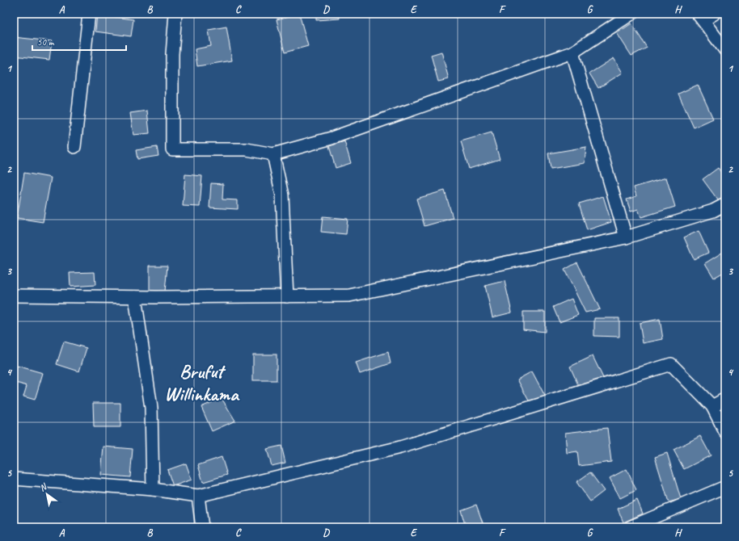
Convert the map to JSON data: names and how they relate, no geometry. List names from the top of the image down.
{
  "districts": ["Brufut Willinkama"],
  "scale_bar": "50 m",
  "north": "top left",
  "grid": {
    "columns": [
      "A",
      "B",
      "C",
      "D",
      "E",
      "F",
      "G",
      "H"
    ],
    "rows": [
      "1",
      "2",
      "3",
      "4",
      "5"
    ]
  }
}
